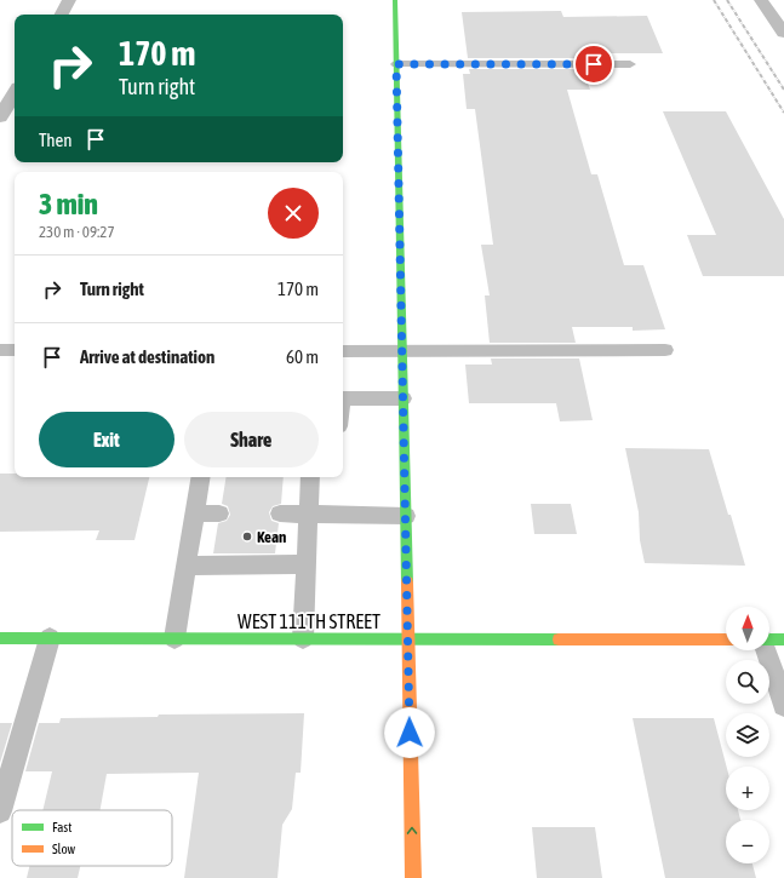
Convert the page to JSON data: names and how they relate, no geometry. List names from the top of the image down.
{
  "streets": {
    "street": ["WEST 111TH STREET"]
  },
  "places": ["Kean"],
  "legend": ["Fast", "Slow"],
  "north": "top",
  "page": {
    "turn": ["170 m", "Turn right"],
    "then": "Then",
    "heading": ["3 min", "230 m · 09:27"],
    "list": [
      {
        "name": "Turn right",
        "value": "170 m"
      },
      {
        "name": "Arrive at destination",
        "value": "60 m"
      }
    ],
    "buttons": ["Exit", "Share"],
    "map_buttons": ["+", "−"]
  }
}
